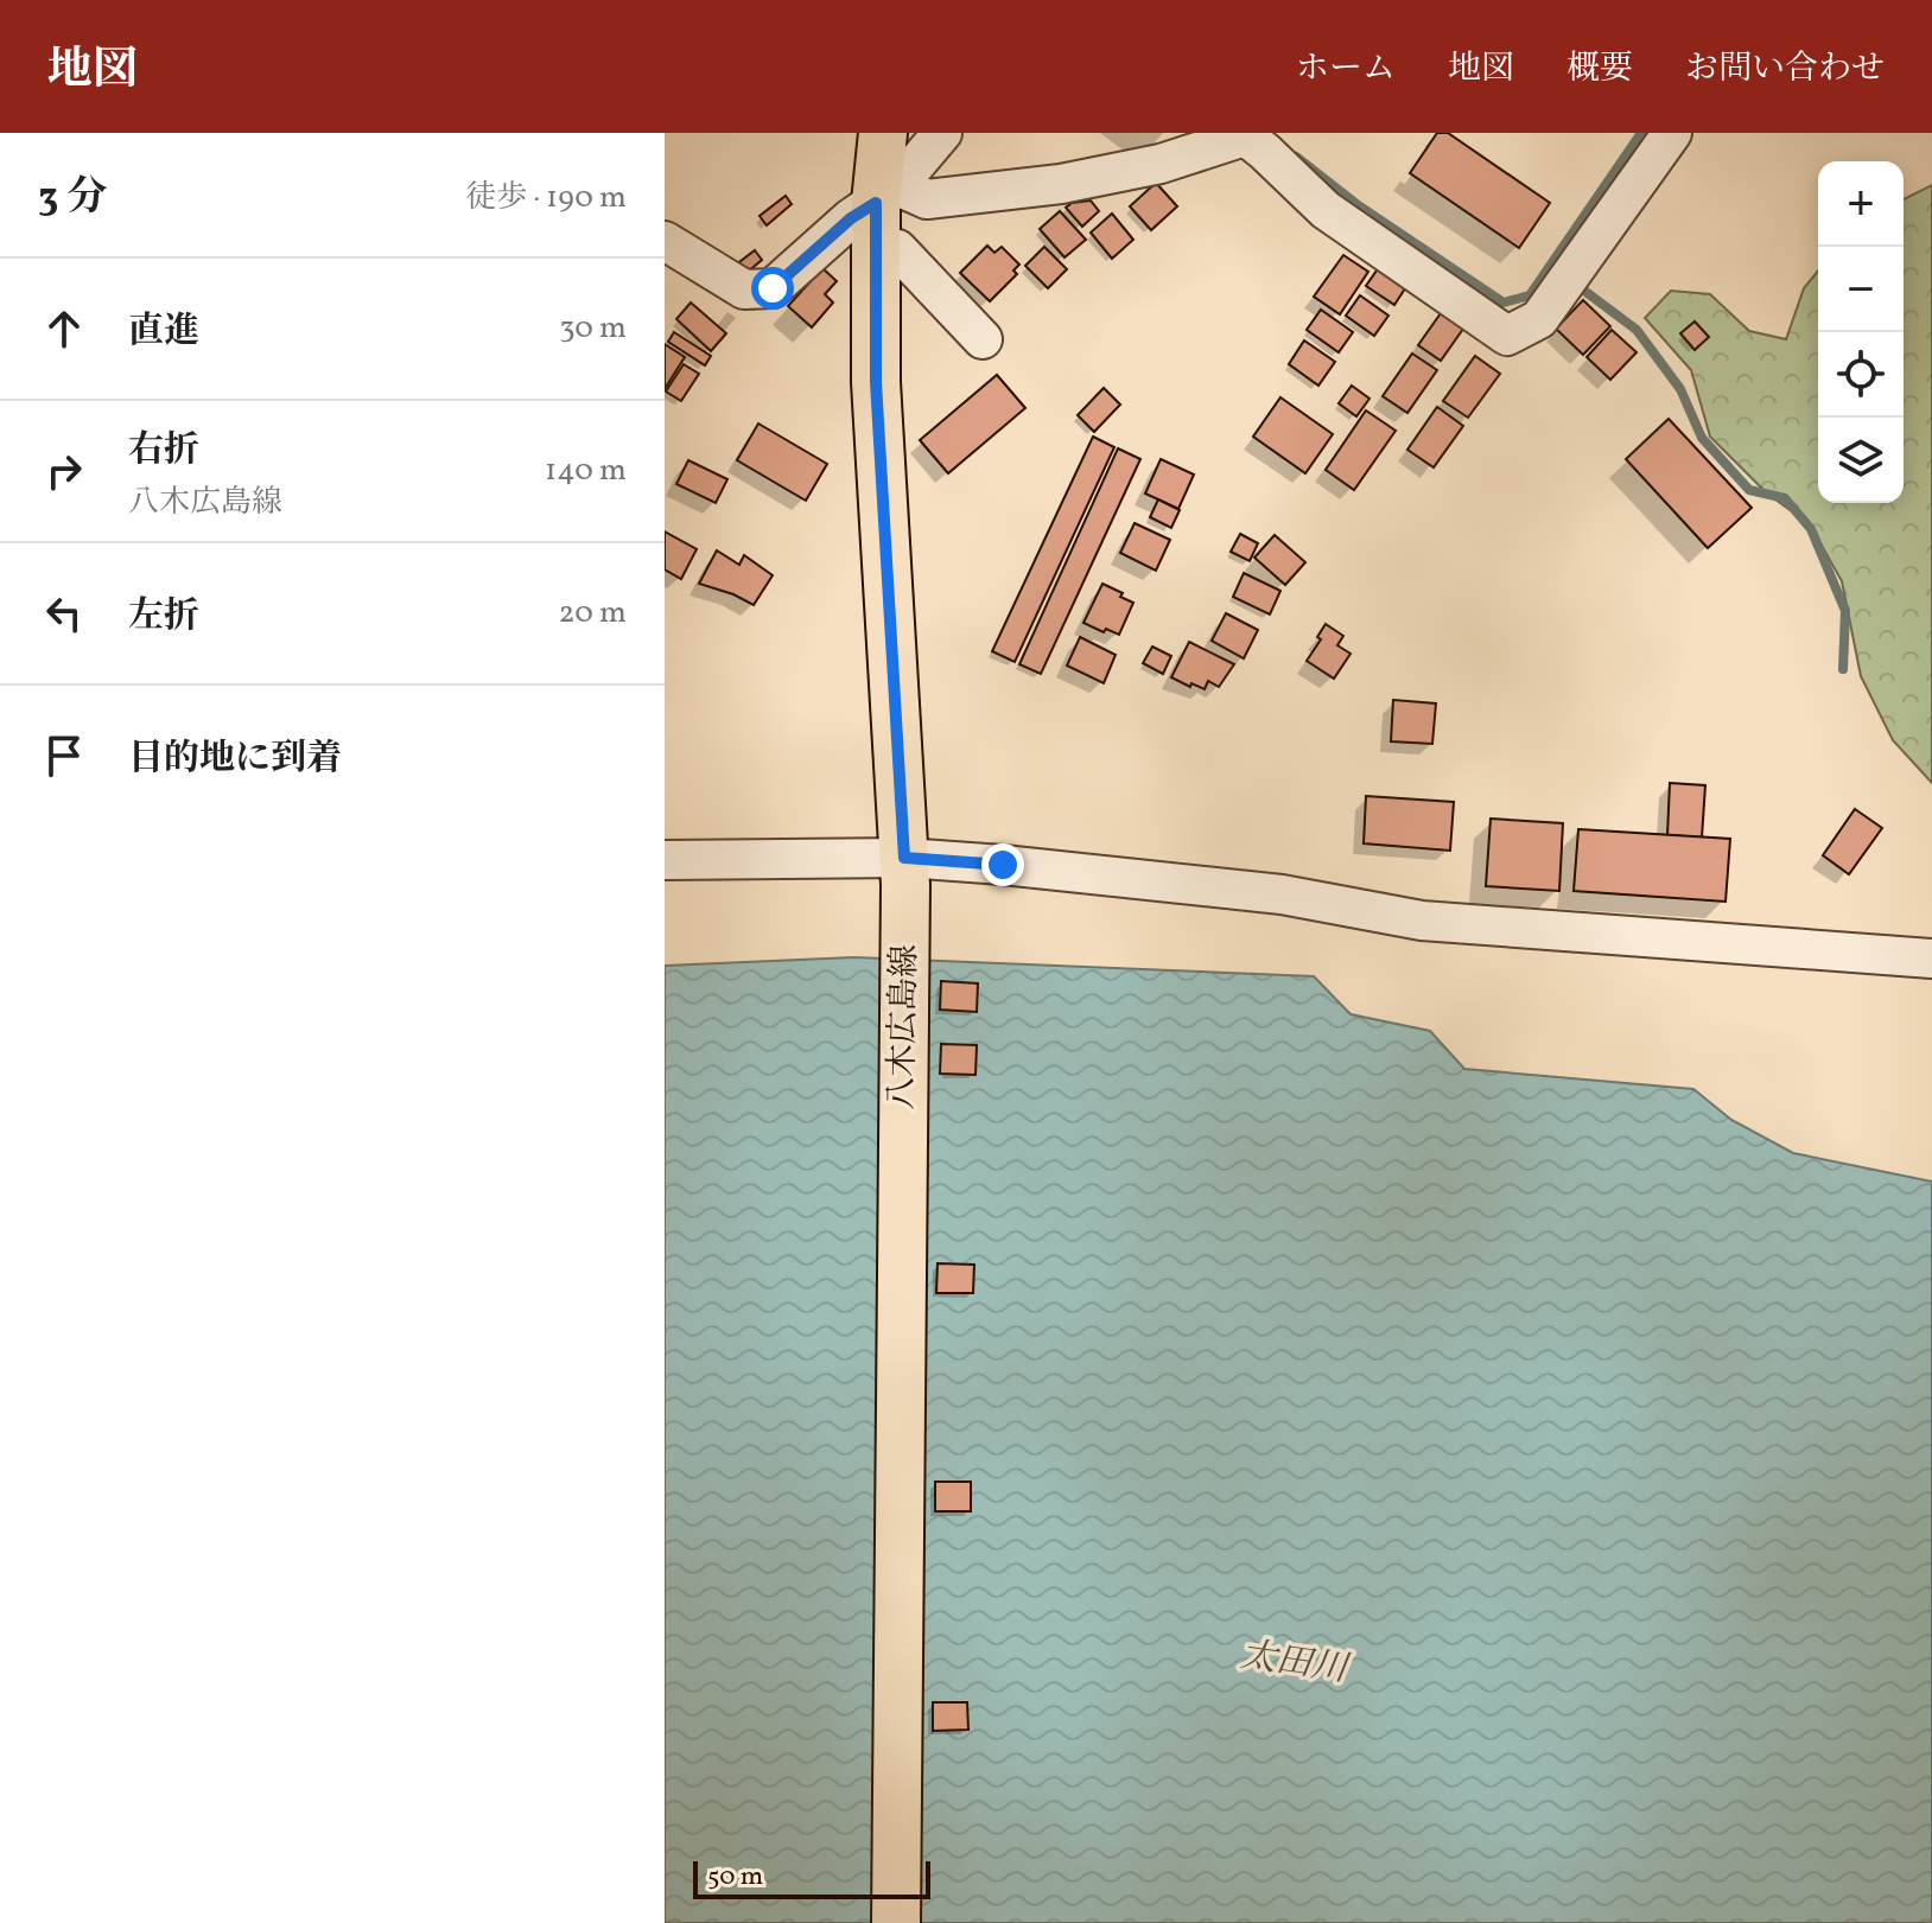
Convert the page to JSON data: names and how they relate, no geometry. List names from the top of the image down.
{
  "streets": {
    "main road": ["八木広島線"]
  },
  "water": ["太田川"],
  "scale_bar": "50 m",
  "page": {
    "header": "地図",
    "nav": [
      "ホーム",
      "地図",
      "概要",
      "お問い合わせ"
    ],
    "heading": ["3 分", "徒歩 · 190 m"],
    "map_buttons": ["+", "−"],
    "list": [
      ["直進", "30 m"],
      ["右折", "八木広島線", "140 m"],
      ["左折", "20 m"],
      "目的地に到着"
    ],
    "scale": "50 m"
  }
}
